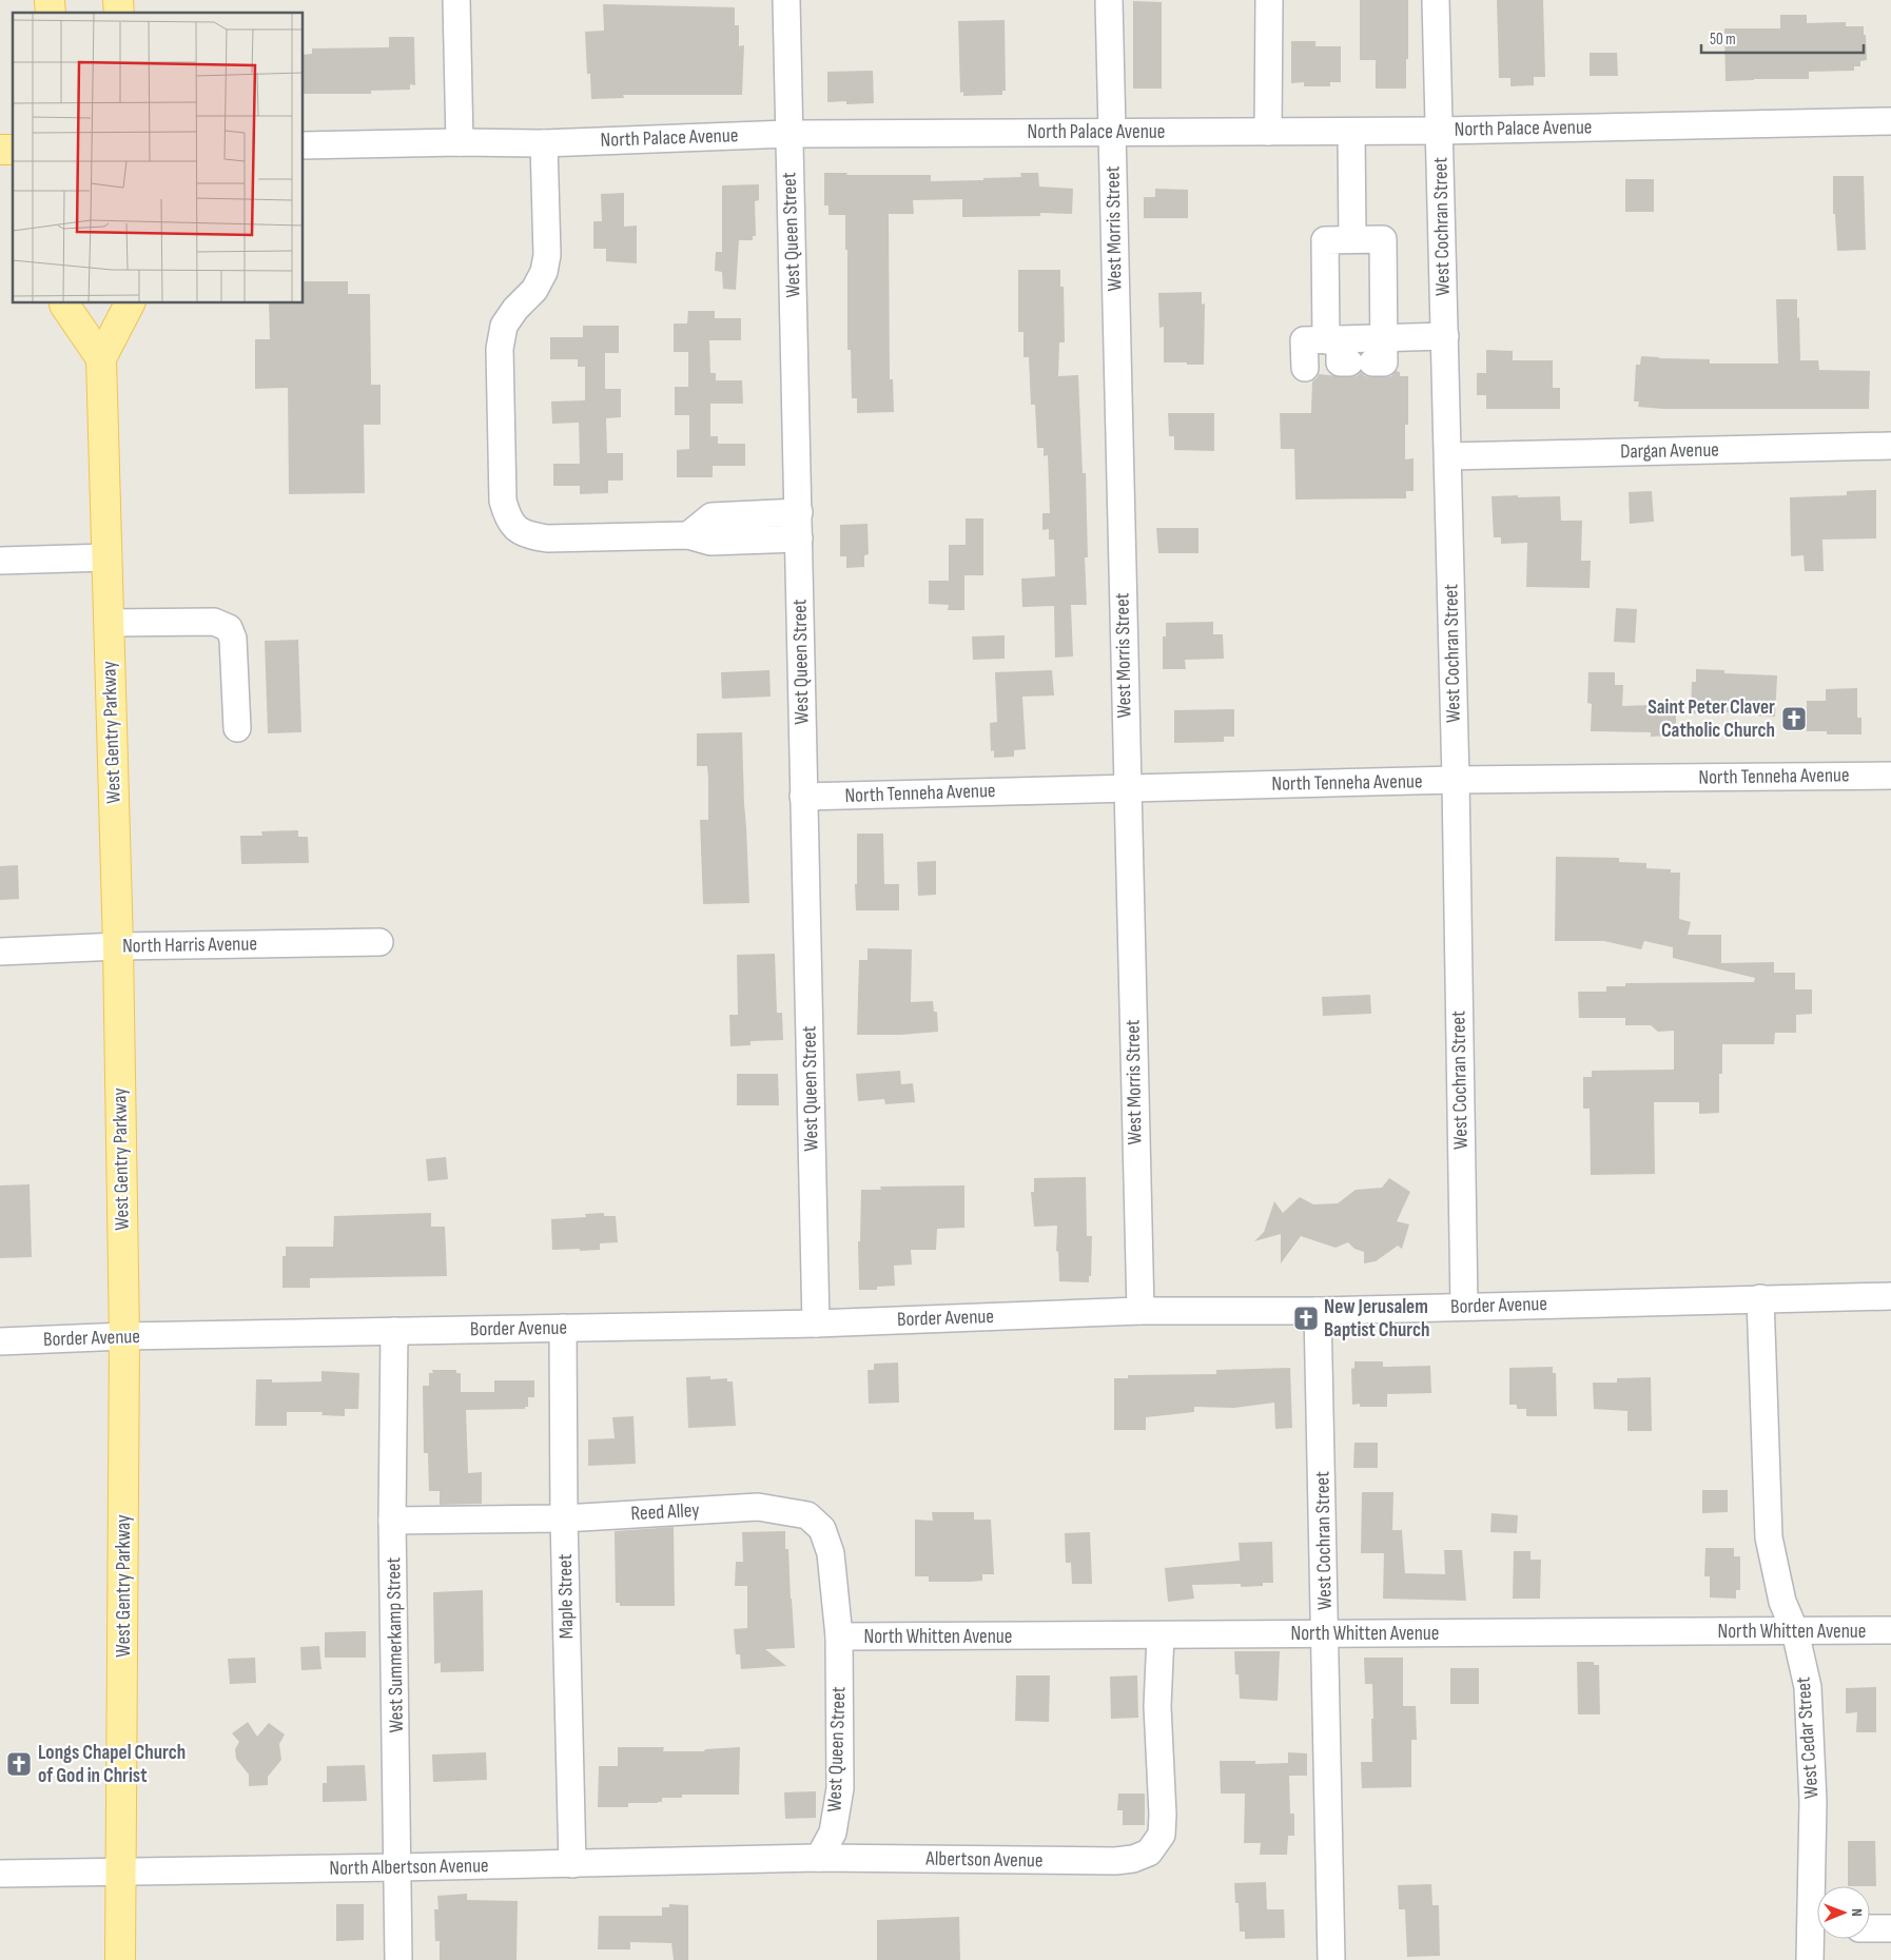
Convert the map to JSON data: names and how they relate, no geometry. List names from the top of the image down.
{
  "streets": {
    "main road": ["West Gentry Parkway"],
    "street": [
      "North Palace Avenue",
      "West Cochran Street",
      "West Morris Street",
      "West Queen Street",
      "Dargan Avenue",
      "North Tenneha Avenue",
      "North Harris Avenue",
      "Border Avenue",
      "Reed Alley",
      "Maple Street",
      "North Whitten Avenue",
      "West Summerkamp Street",
      "West Cedar Street",
      "Albertson Avenue",
      "North Albertson Avenue"
    ]
  },
  "crossings": [
    ["North Palace Avenue", "West Cochran Street"],
    ["North Palace Avenue", "West Morris Street"],
    ["North Palace Avenue", "West Queen Street"],
    ["West Cochran Street", "Dargan Avenue"],
    ["West Cochran Street", "North Tenneha Avenue"],
    ["West Cochran Street", "Border Avenue"],
    ["West Cochran Street", "North Whitten Avenue"],
    ["West Morris Street", "North Tenneha Avenue"],
    ["West Morris Street", "Border Avenue"],
    ["West Queen Street", "North Tenneha Avenue"],
    ["West Queen Street", "Border Avenue"],
    ["West Queen Street", "Reed Alley"],
    ["West Queen Street", "North Whitten Avenue"],
    ["West Queen Street", "Albertson Avenue"],
    ["West Queen Street", "North Albertson Avenue"],
    ["West Gentry Parkway", "North Harris Avenue"],
    ["West Gentry Parkway", "Border Avenue"],
    ["West Gentry Parkway", "North Albertson Avenue"],
    ["Border Avenue", "Maple Street"],
    ["Border Avenue", "West Summerkamp Street"],
    ["Border Avenue", "West Cedar Street"],
    ["Reed Alley", "Maple Street"],
    ["Reed Alley", "North Whitten Avenue"],
    ["Reed Alley", "West Summerkamp Street"],
    ["Maple Street", "North Albertson Avenue"],
    ["North Whitten Avenue", "West Cedar Street"],
    ["North Whitten Avenue", "Albertson Avenue"],
    ["West Summerkamp Street", "North Albertson Avenue"],
    ["Albertson Avenue", "North Albertson Avenue"]
  ],
  "places": {
    "church": ["Saint Peter Claver Catholic Church", "New Jerusalem Baptist Church", "Longs Chapel Church of God in Christ"]
  },
  "scale_bar": "50 m",
  "north": "right"
}
